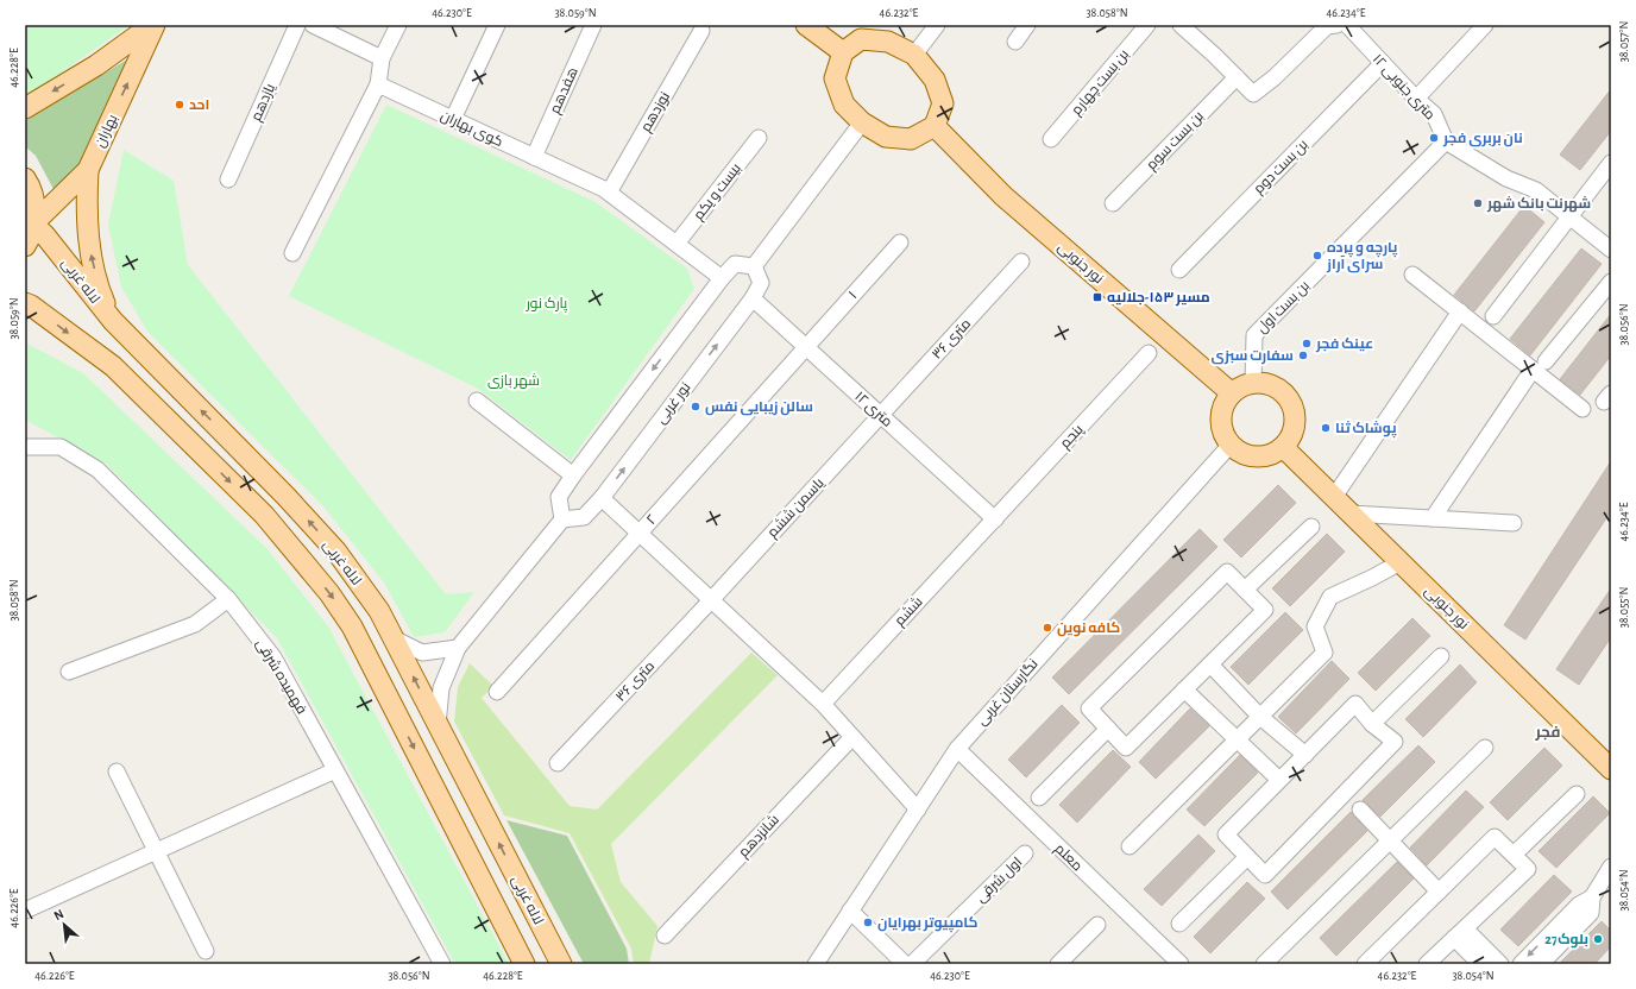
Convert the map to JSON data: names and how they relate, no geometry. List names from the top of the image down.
{
  "streets": {
    "main road": ["بهاران", "نور جنوبی", "لاله غربی"],
    "street": [
      "بن بست چهارم",
      "۱۲ متری جنوبی",
      "هفدهم",
      "یازدهم",
      "نوزدهم",
      "کوی بهاران",
      "بن بست سوم",
      "بن بست دوم",
      "بیست و یکم",
      "۱",
      "بن بست اول",
      "۳۶ متری",
      "نور غربی",
      "۱۲ متری",
      "پنجم",
      "یاسمن ششم",
      "۲",
      "ششم",
      "فهمیده شرقی",
      "نگارستان غربی",
      "شانزدهم",
      "معلم",
      "اول شرقی"
    ]
  },
  "crossings": [
    ["۱۲ متری جنوبی", "بن بست دوم"],
    ["۱۲ متری جنوبی", "بن بست اول"],
    ["هفدهم", "کوی بهاران"],
    ["نوزدهم", "کوی بهاران"],
    ["کوی بهاران", "بیست و یکم"],
    ["بهاران", "لاله غربی"],
    ["نور جنوبی", "بن بست اول"],
    ["نور جنوبی", "نگارستان غربی"],
    ["۱", "۱۲ متری"],
    ["۱", "۲"],
    ["بن بست اول", "نگارستان غربی"],
    ["۳۶ متری", "۱۲ متری"],
    ["۳۶ متری", "یاسمن ششم"],
    ["نور غربی", "۱۲ متری"],
    ["۱۲ متری", "پنجم"],
    ["۱۲ متری", "یاسمن ششم"],
    ["۱۲ متری", "۲"],
    ["۱۲ متری", "ششم"],
    ["پنجم", "ششم"],
    ["نگارستان غربی", "معلم"]
  ],
  "districts": ["فجر"],
  "parks": ["پارک نور", "شهر بازی"],
  "places": {
    "other": [
      "احد",
      "نان بربری فجر",
      "شهرنت بانک شهر",
      "پارچه و پرده سرای آراز",
      "عینک فجر",
      "سفارت سبزی",
      "سالن زیبایی نفس",
      "پوشاک ثنا",
      "کافه نوین",
      "کامپیوتر بهرایان",
      "بلوک27"
    ],
    "transit": ["مسیر ۱۵۳-جلالیه"]
  },
  "north": "top left",
  "coordinates": [
    "46.230°E",
    "38.059°N",
    "46.232°E",
    "38.058°N",
    "46.234°E",
    "38.057°N",
    "46.228°E",
    "38.056°N",
    "38.055°N",
    "38.054°N",
    "46.226°E"
  ]
}
